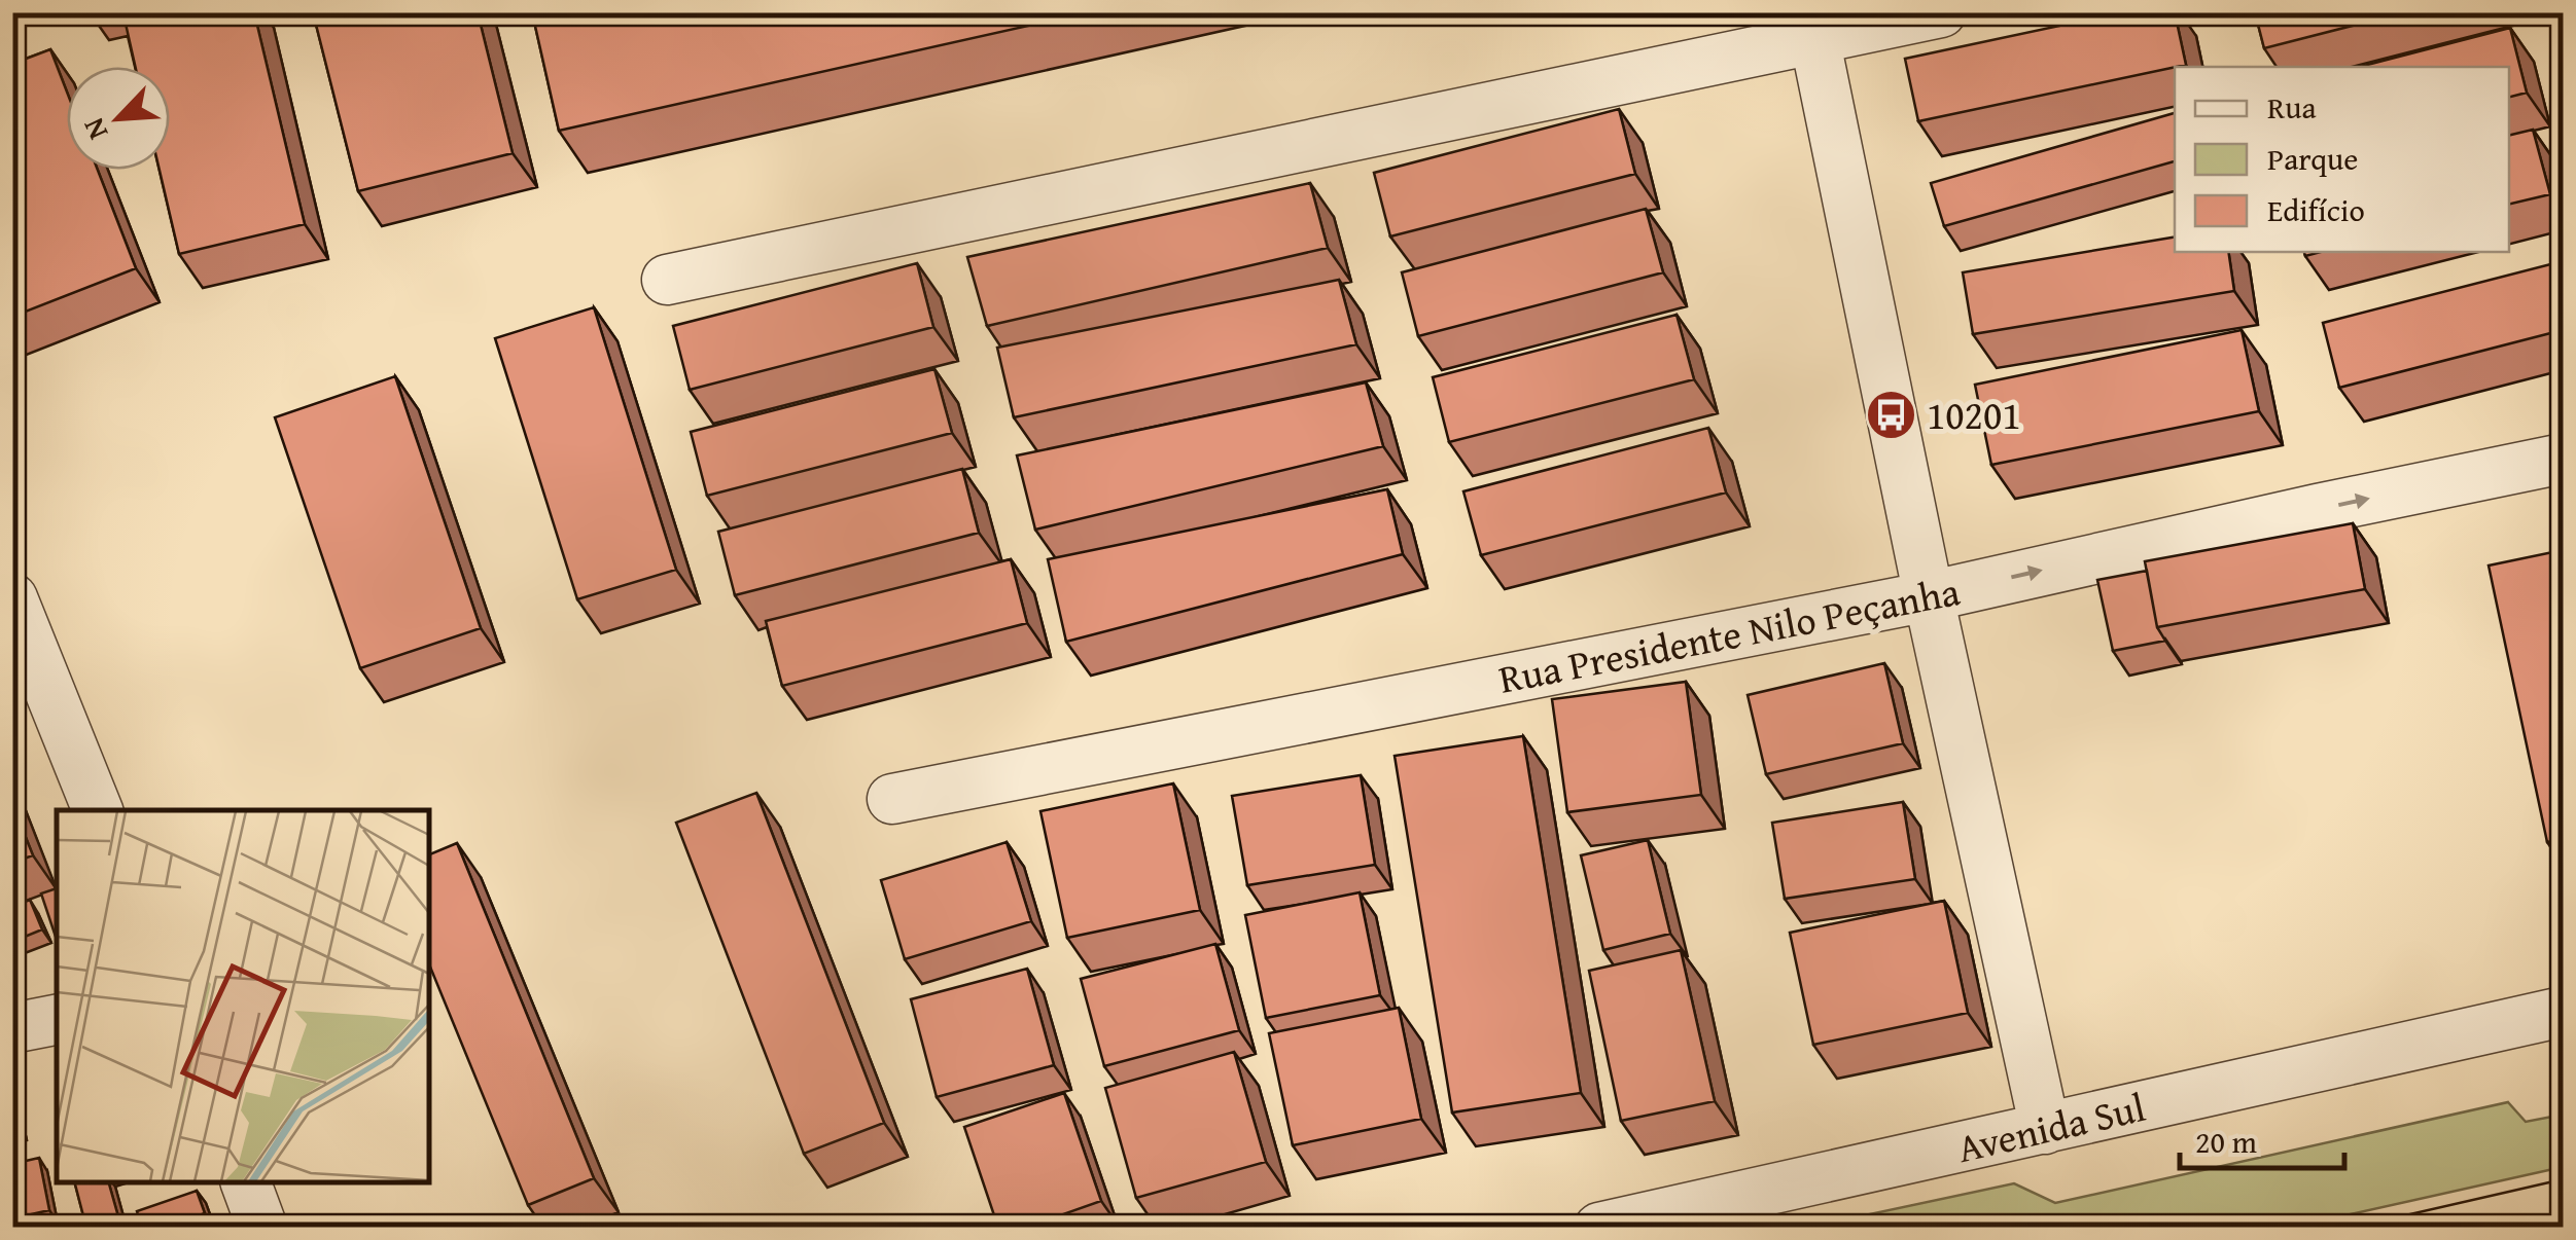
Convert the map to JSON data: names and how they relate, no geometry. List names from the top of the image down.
{
  "streets": {
    "street": ["Rua Presidente Nilo Peçanha", "Avenida Sul"]
  },
  "one_way": ["Rua Presidente Nilo Peçanha"],
  "places": {
    "bus stop": ["10201"]
  },
  "legend": ["Rua", "Parque", "Edifício"],
  "scale_bar": "20 m",
  "north": "bottom left"
}
